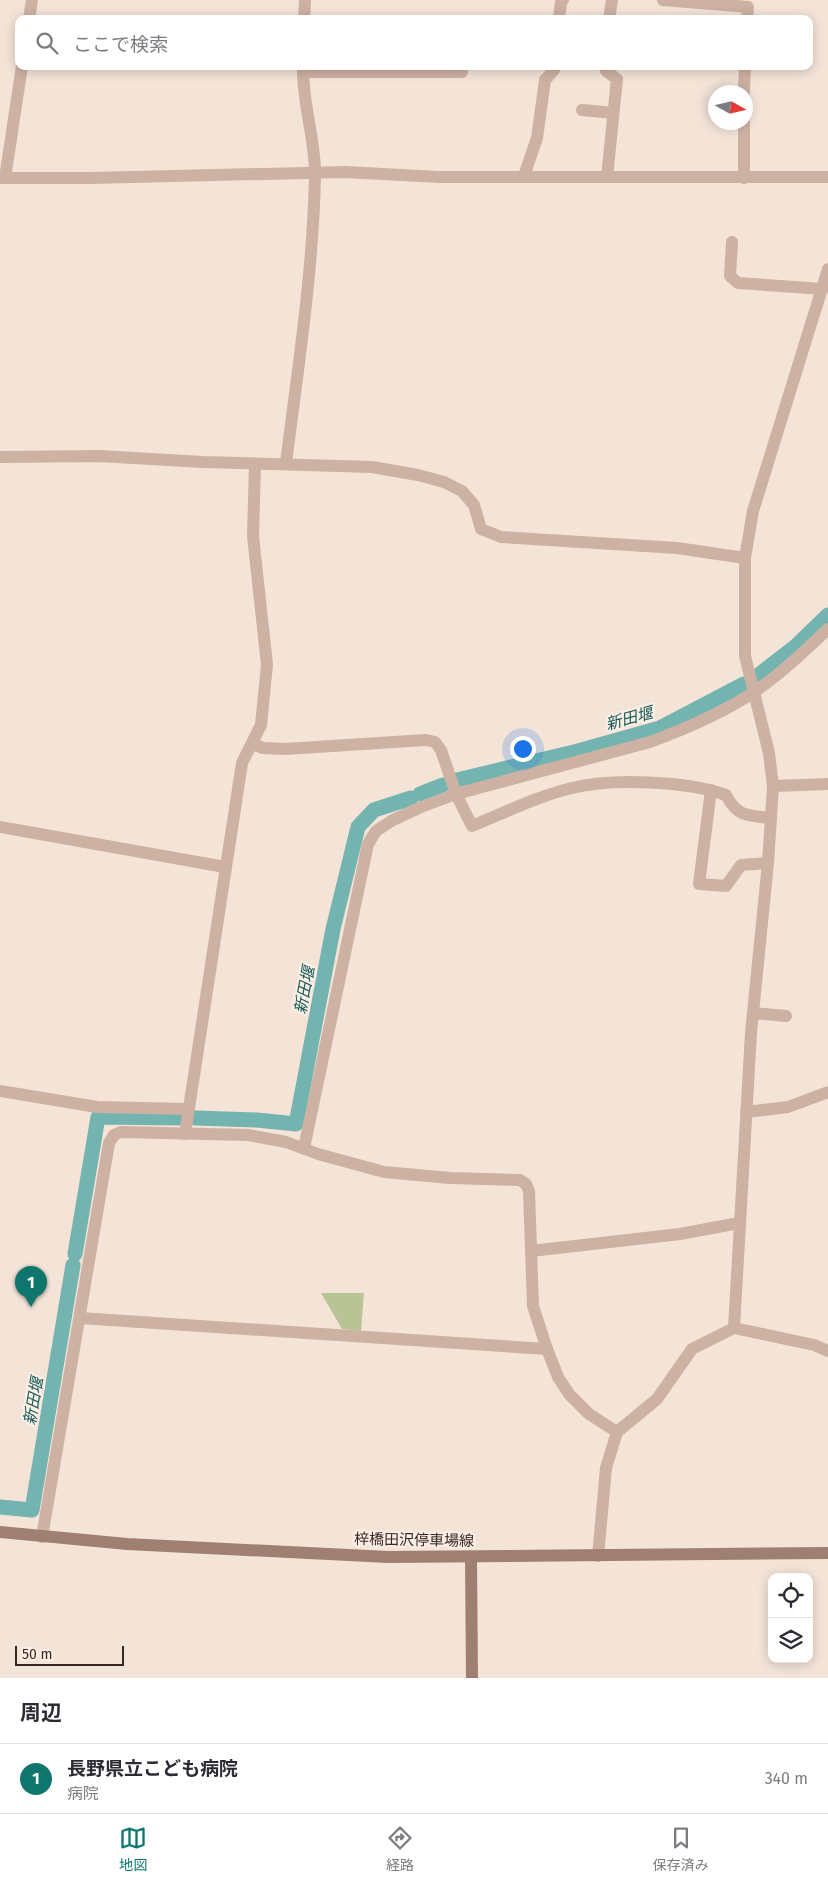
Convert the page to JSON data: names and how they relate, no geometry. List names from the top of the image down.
{
  "streets": {
    "main road": ["梓橋田沢停車場線"]
  },
  "water": ["新田堰"],
  "scale_bar": "50 m",
  "north": "right",
  "page": {
    "search": "ここで検索",
    "pins": "1",
    "scale": "50 m",
    "heading": "周辺",
    "list": [
      {
        "mark": "1",
        "name": "長野県立こども病院",
        "note": "病院",
        "value": "340 m"
      }
    ],
    "nav": ["地図", "経路", "保存済み"]
  }
}
